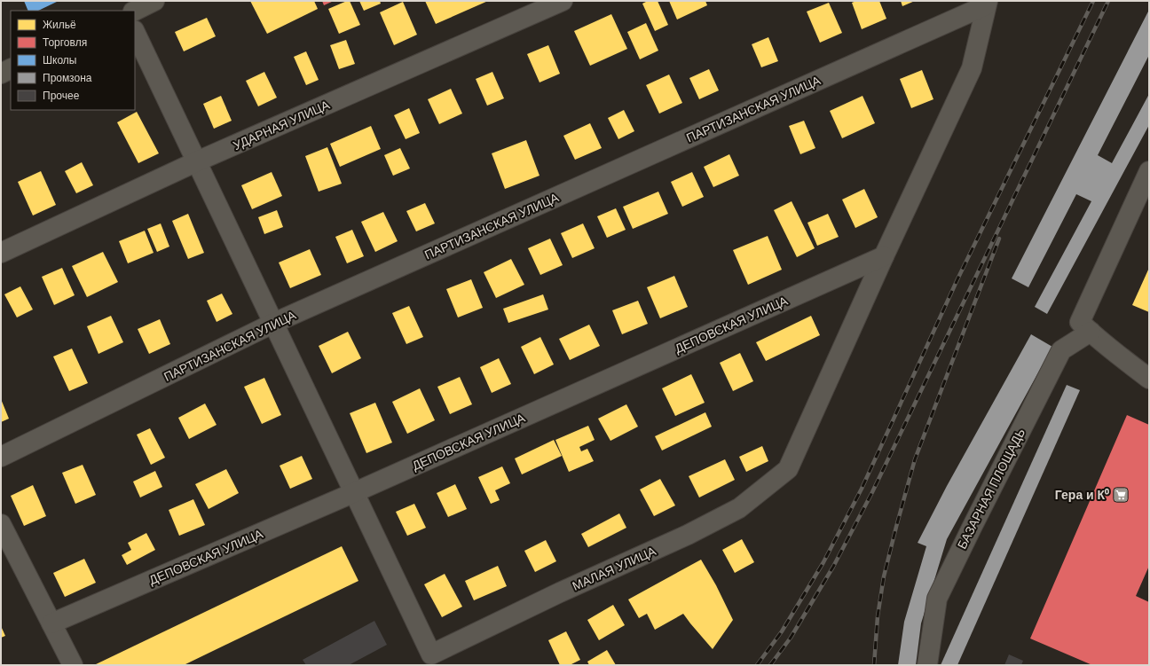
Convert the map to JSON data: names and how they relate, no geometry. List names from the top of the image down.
{
  "streets": {
    "street": [
      "ПАРТИЗАНСКАЯ УЛИЦА",
      "УДАРНАЯ УЛИЦА",
      "ДЕПОВСКАЯ УЛИЦА",
      "БАЗАРНАЯ ПЛОЩАДЬ",
      "МАЛАЯ УЛИЦА"
    ]
  },
  "crossings": [
    ["ДЕПОВСКАЯ УЛИЦА", "МАЛАЯ УЛИЦА"]
  ],
  "places": {
    "supermarket": ["Гера и К⁰"]
  },
  "legend": [
    "Жильё",
    "Торговля",
    "Школы",
    "Промзона",
    "Прочее"
  ]
}
